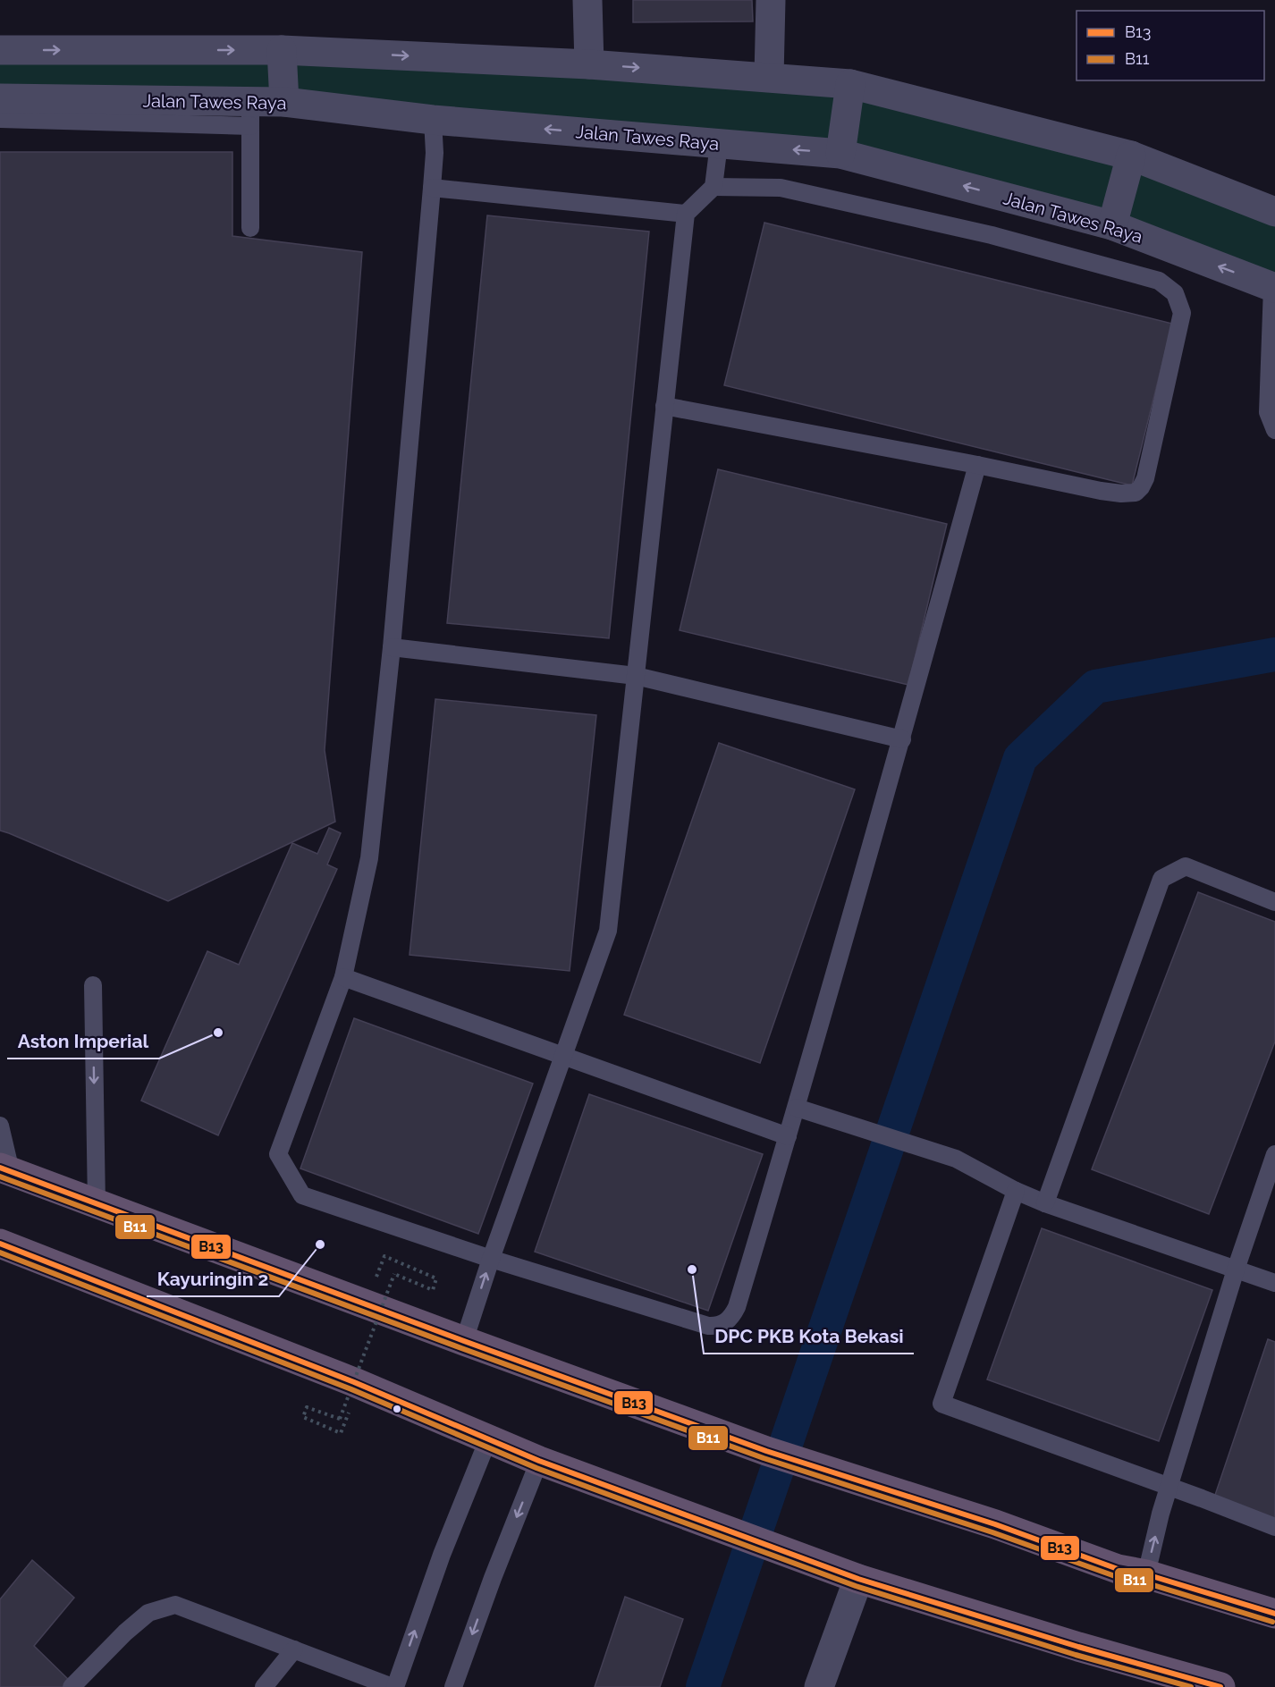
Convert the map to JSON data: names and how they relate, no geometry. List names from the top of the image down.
{
  "streets": {
    "street": ["Jalan Tawes Raya"]
  },
  "places": ["Aston Imperial", "Kayuringin 2", "DPC PKB Kota Bekasi"],
  "lines": ["transit line B13", "transit line B11"],
  "legend": ["B13", "B11"]
}
